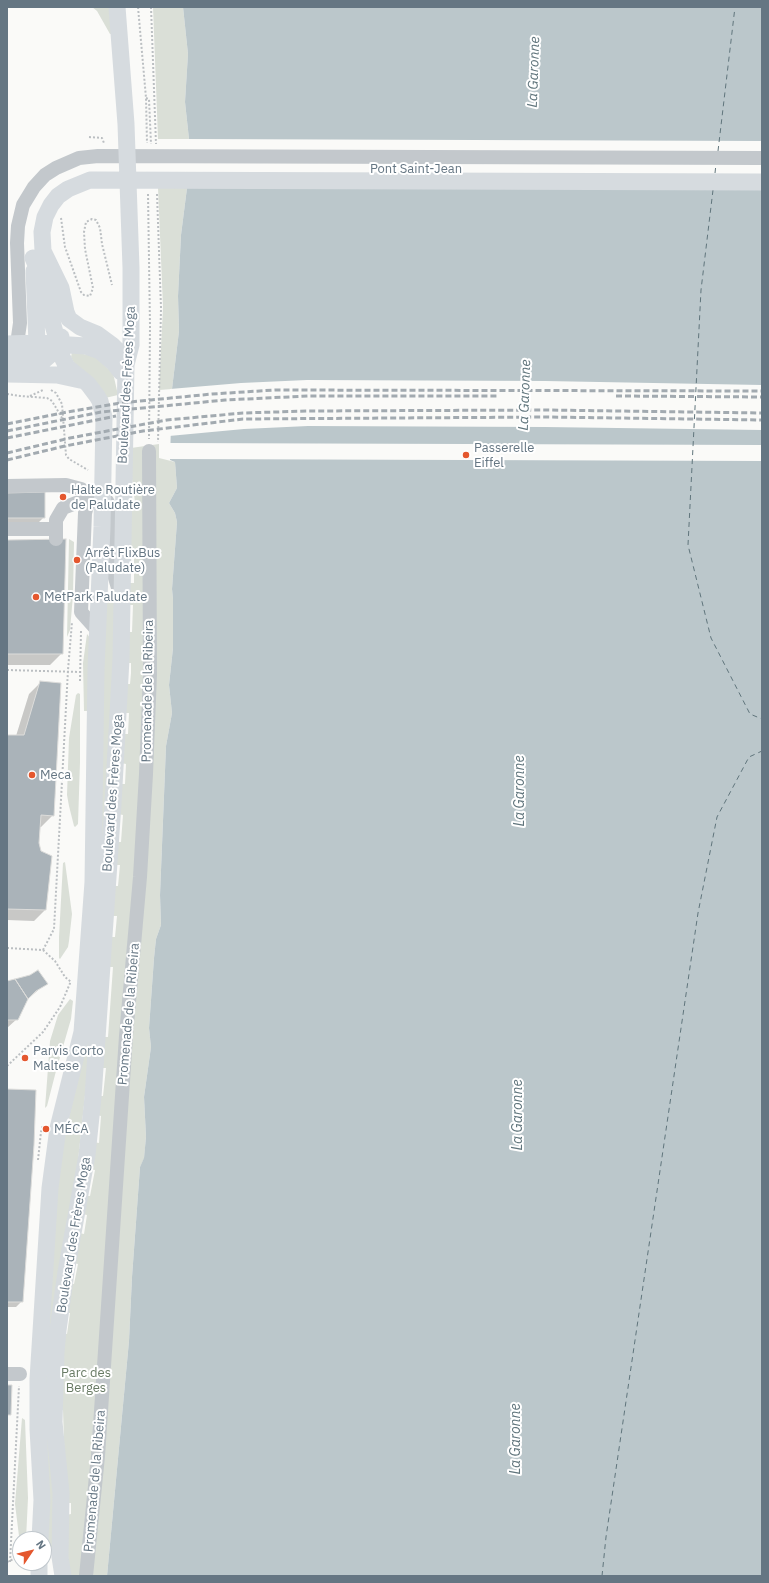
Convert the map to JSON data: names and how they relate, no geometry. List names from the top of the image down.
{
  "streets": {
    "main road": ["Pont Saint-Jean", "Boulevard des Frères Moga"],
    "street": ["Promenade de la Ribeira"]
  },
  "water": ["La Garonne"],
  "parks": ["Parc des Berges"],
  "places": [
    "Passerelle Eiffel",
    "Halte Routière de Paludate",
    "Arrêt FlixBus (Paludate)",
    "MetPark Paludate",
    "Meca",
    "Parvis Corto Maltese",
    "MÉCA"
  ],
  "north": "top right"
}
